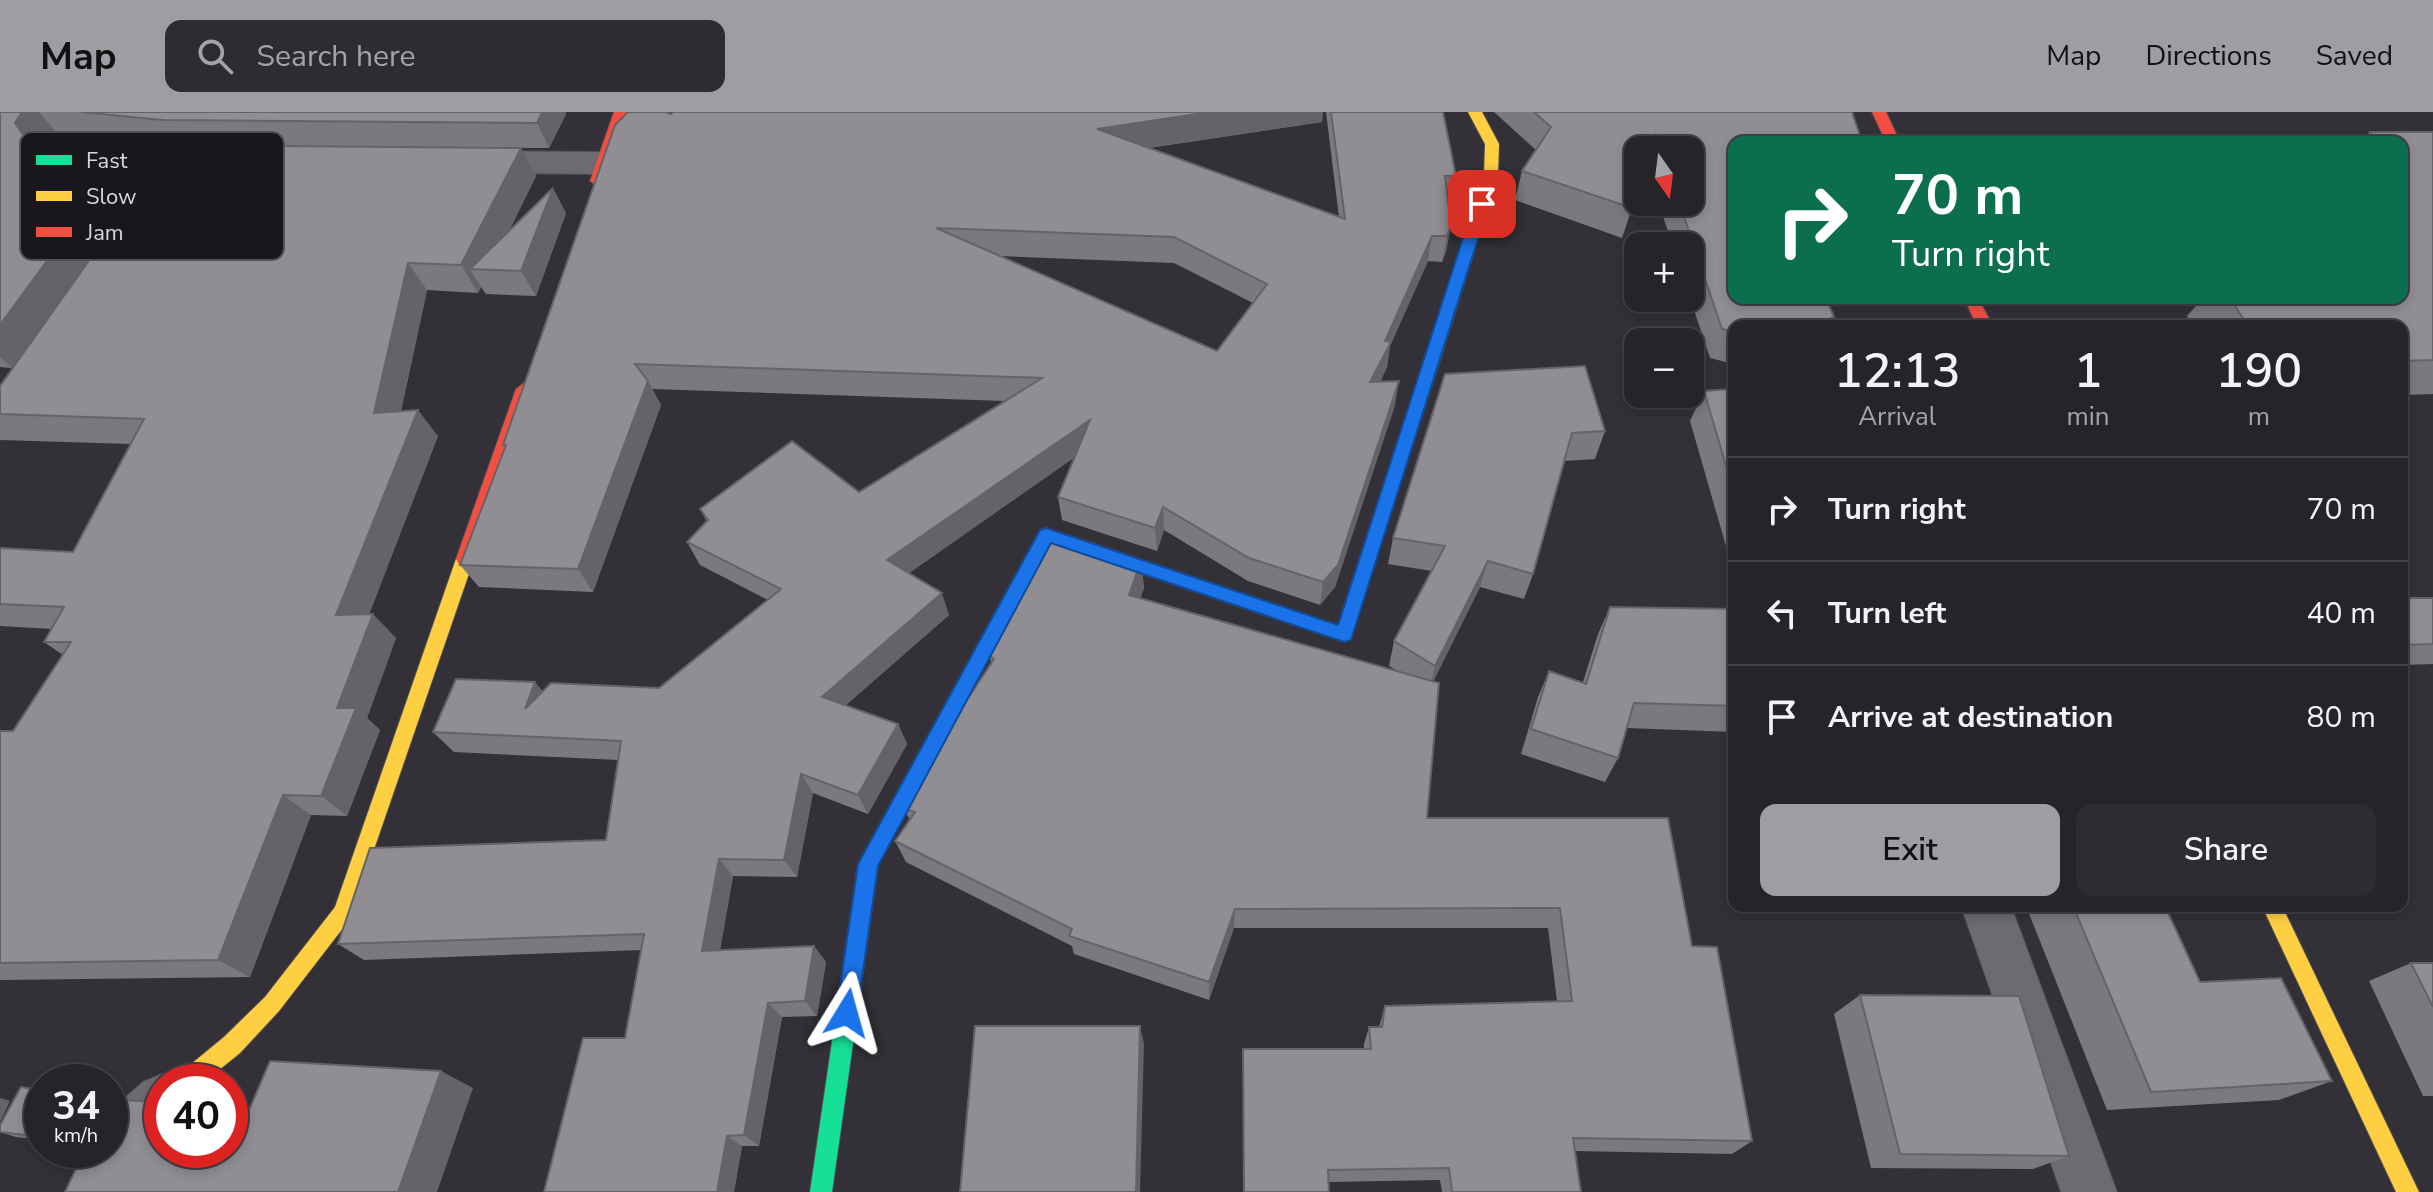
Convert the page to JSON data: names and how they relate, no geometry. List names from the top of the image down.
{
  "legend": ["Fast", "Slow", "Jam"],
  "north": "bottom",
  "page": {
    "header": "Map",
    "search": "Search here",
    "nav": ["Map", "Directions", "Saved"],
    "map_buttons": ["+", "−"],
    "turn": ["70 m", "Turn right"],
    "eta": [
      "12:13",
      "Arrival",
      "1",
      "min",
      "190",
      "m"
    ],
    "list": [
      {
        "name": "Turn right",
        "value": "70 m"
      },
      {
        "name": "Turn left",
        "value": "40 m"
      },
      {
        "name": "Arrive at destination",
        "value": "80 m"
      }
    ],
    "buttons": ["Exit", "Share"],
    "speed": "34 km/h",
    "limit": "40"
  }
}
